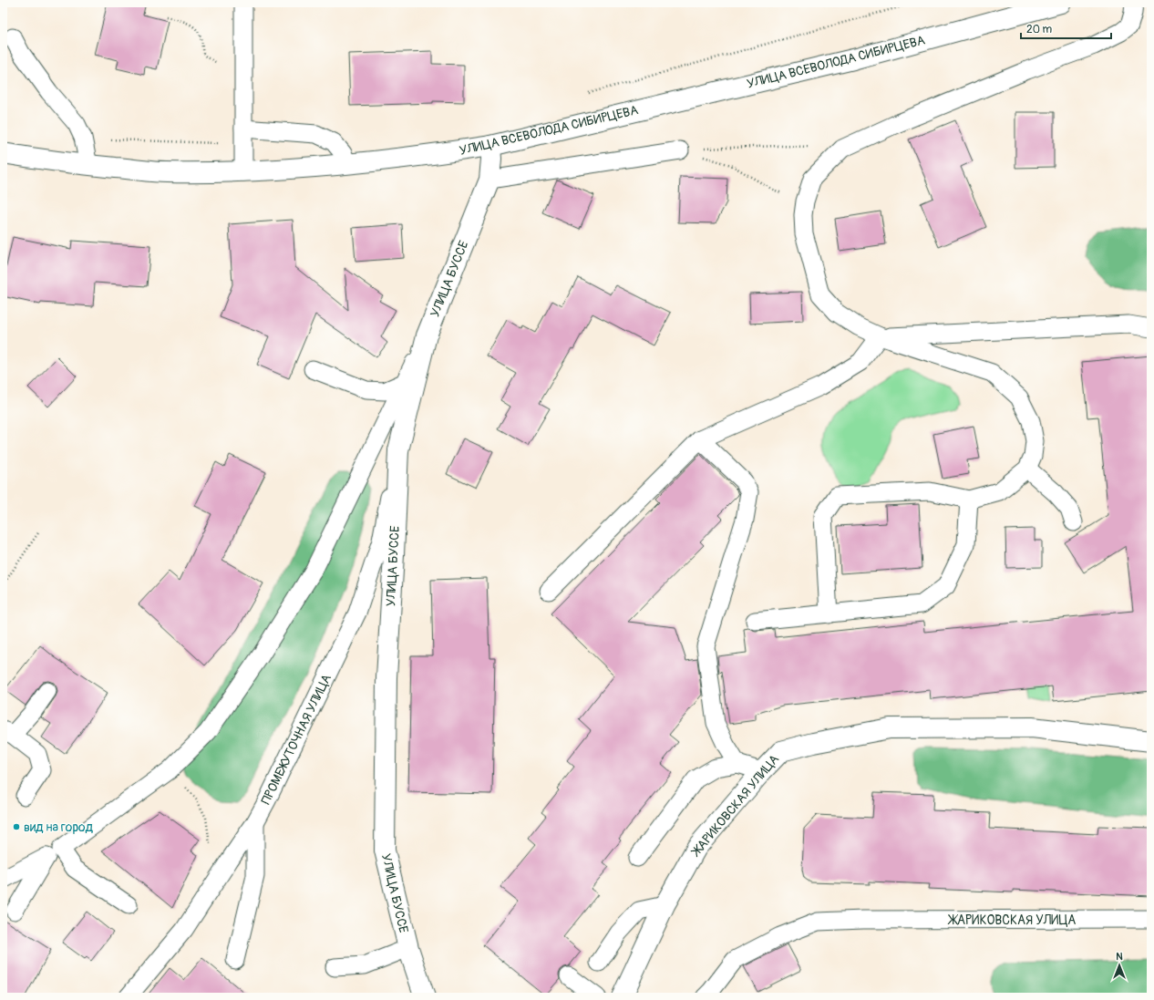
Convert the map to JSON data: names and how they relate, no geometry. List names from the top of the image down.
{
  "streets": {
    "street": ["УЛИЦА ВСЕВОЛОДА СИБИРЦЕВА", "УЛИЦА БУССЕ", "ЖАРИКОВСКАЯ УЛИЦА"],
    "lane": ["ПРОМЕЖУТОЧНАЯ УЛИЦА"]
  },
  "crossings": [
    ["УЛИЦА ВСЕВОЛОДА СИБИРЦЕВА", "УЛИЦА БУССЕ"],
    ["УЛИЦА БУССЕ", "ПРОМЕЖУТОЧНАЯ УЛИЦА"]
  ],
  "places": ["вид на город"],
  "scale_bar": "20 m",
  "north": "top"
}
